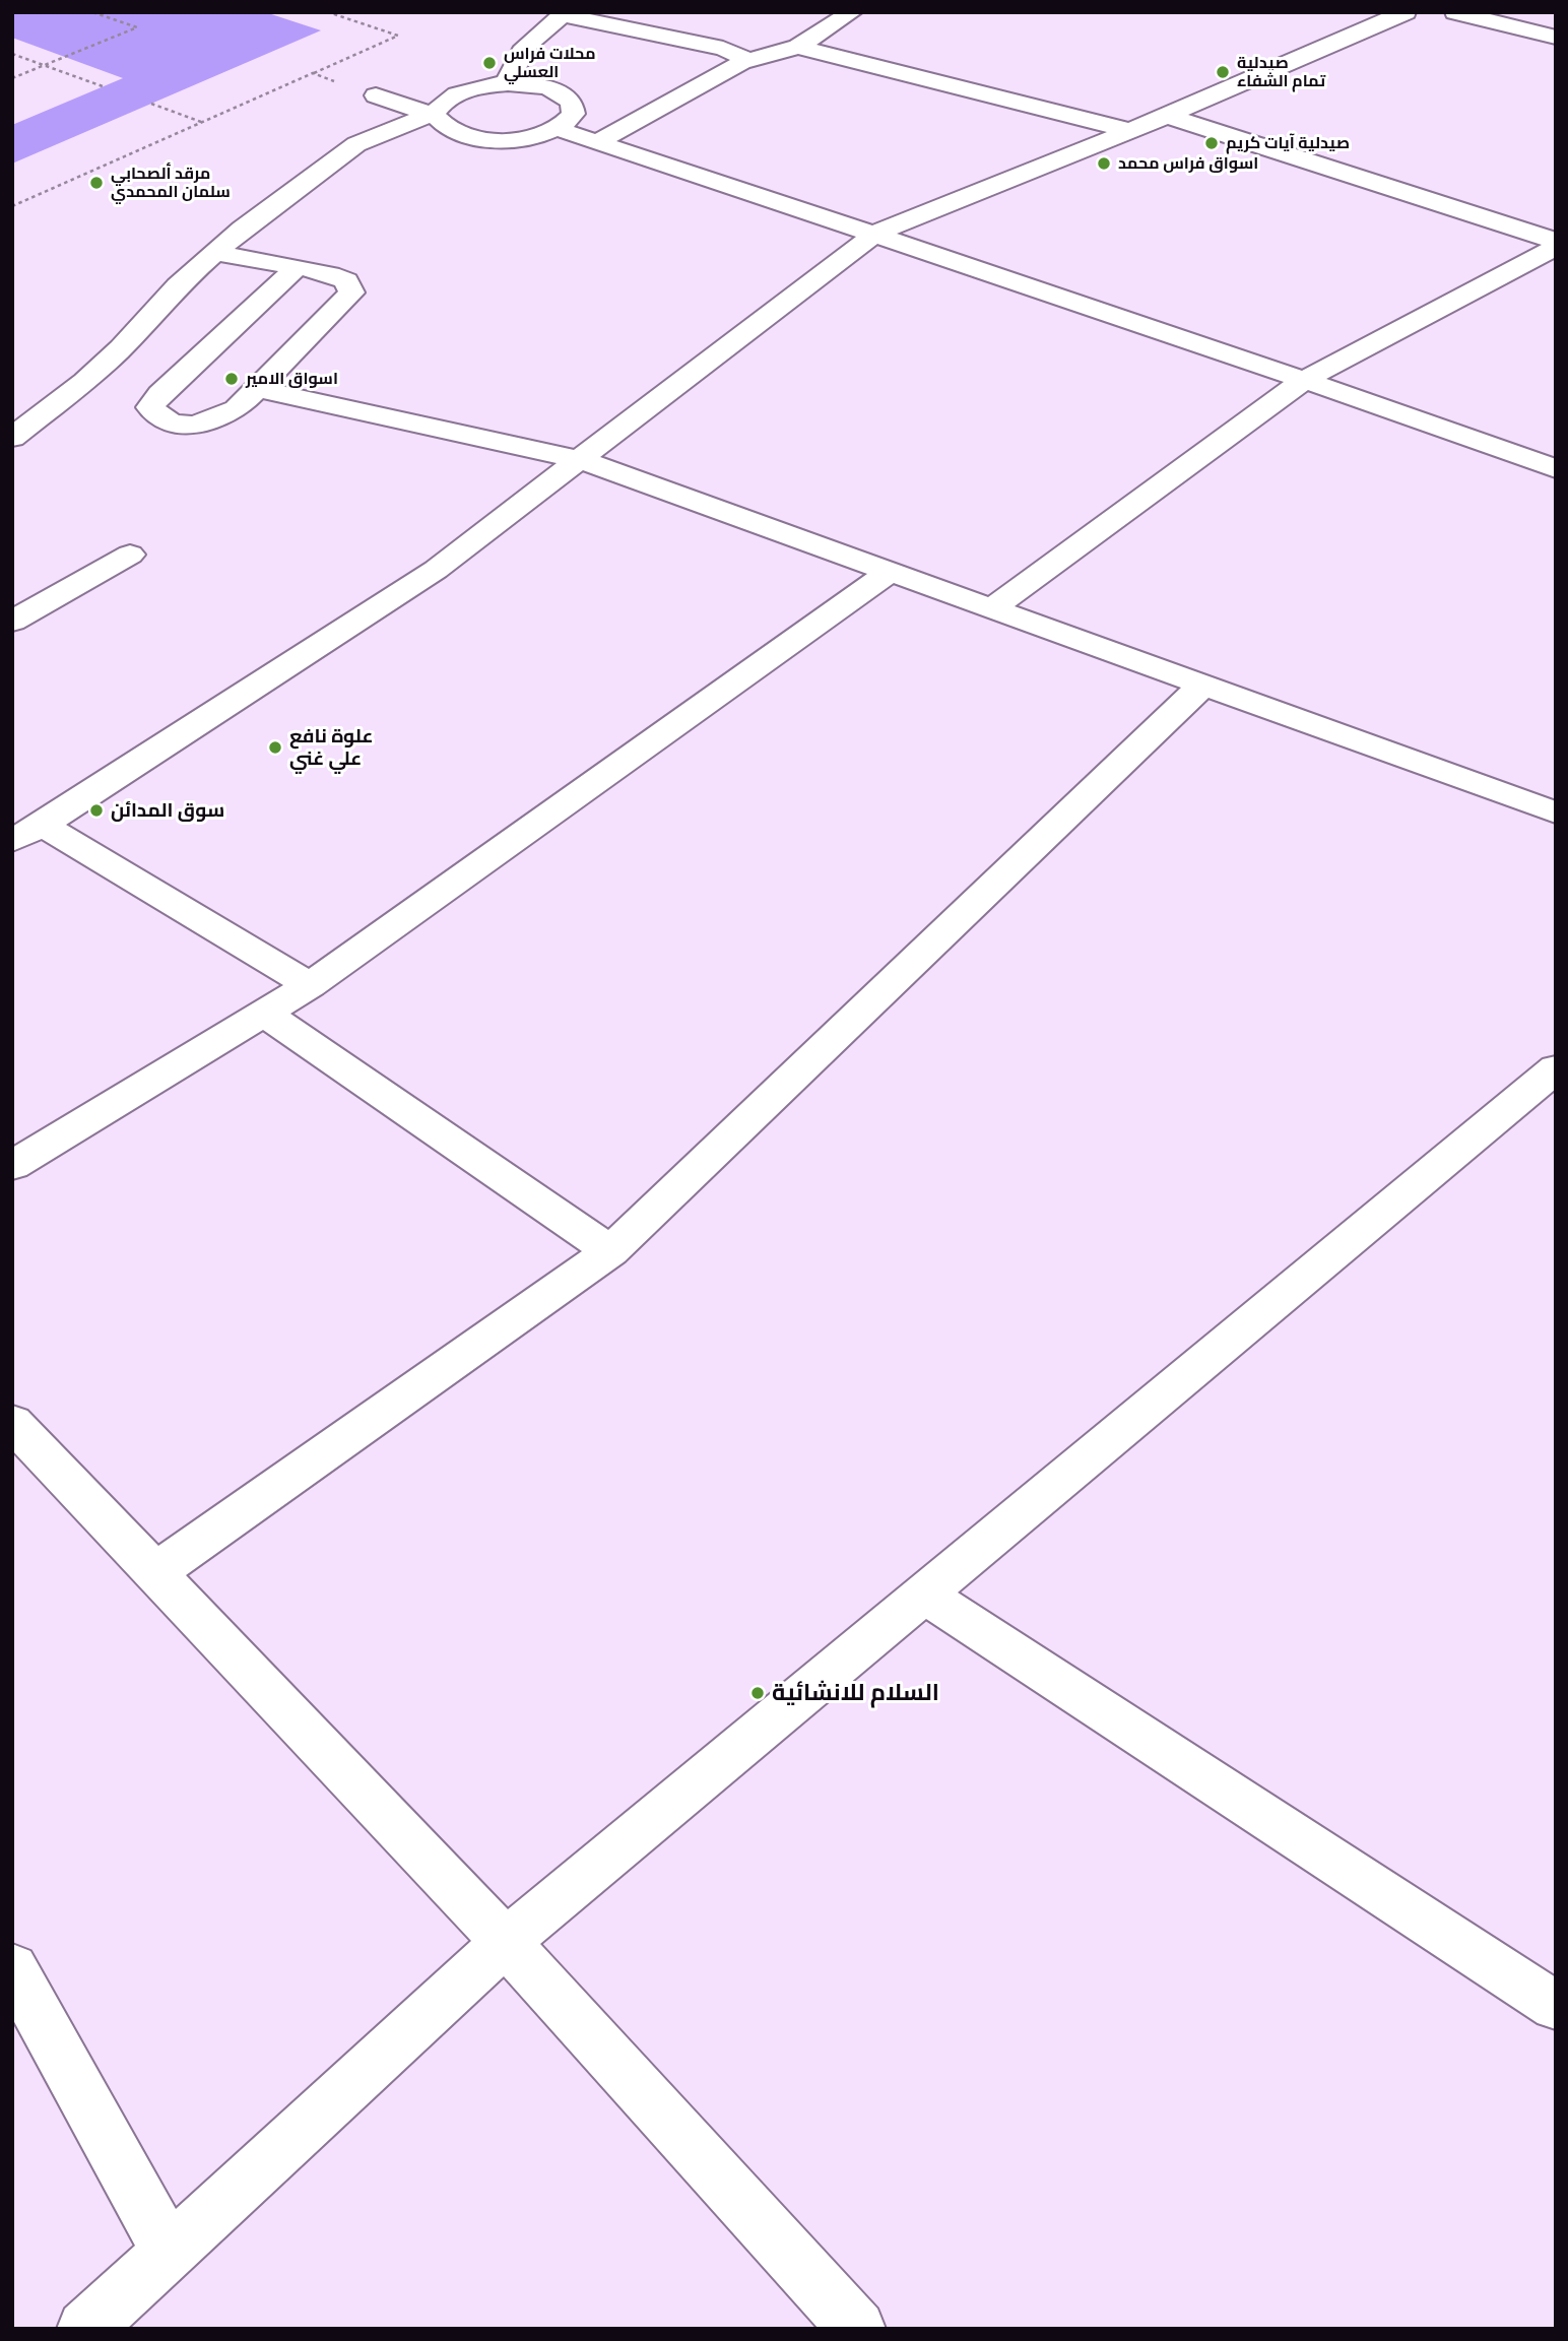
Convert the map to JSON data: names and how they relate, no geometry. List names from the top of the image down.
{
  "places": [
    "محلات فراس العسلي",
    "صيدلية تمام الشفاء",
    "صيدلية آيات كريم",
    "اسواق فراس محمد",
    "مرقد ألصحابي سلمان المحمدي",
    "اسواق الامير",
    "علوة نافع علي غني",
    "سوق المدائن",
    "السلام للانشائية"
  ]
}
